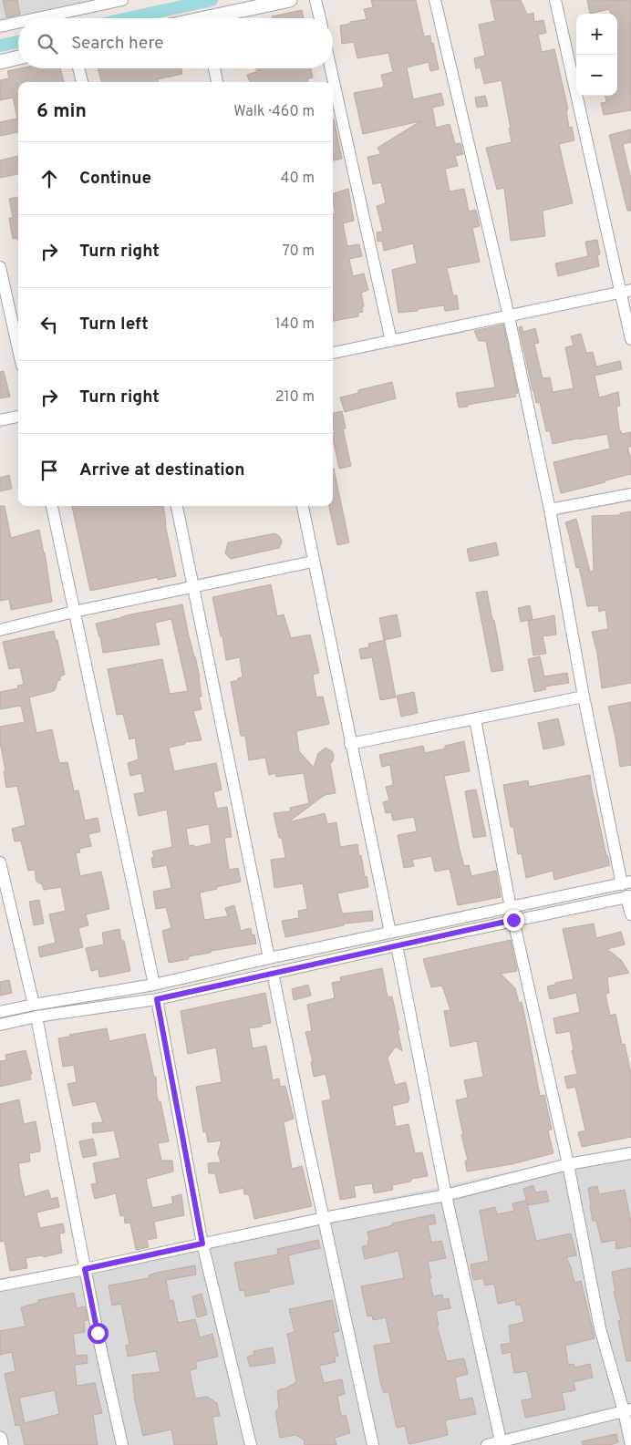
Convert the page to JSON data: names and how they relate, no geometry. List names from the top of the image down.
{
  "page": {
    "map_buttons": ["+", "−"],
    "search": "Search here",
    "heading": ["6 min", "Walk · 460 m"],
    "list": [
      ["Continue", "40 m"],
      ["Turn right", "70 m"],
      ["Turn left", "140 m"],
      ["Turn right", "210 m"],
      "Arrive at destination"
    ]
  }
}
